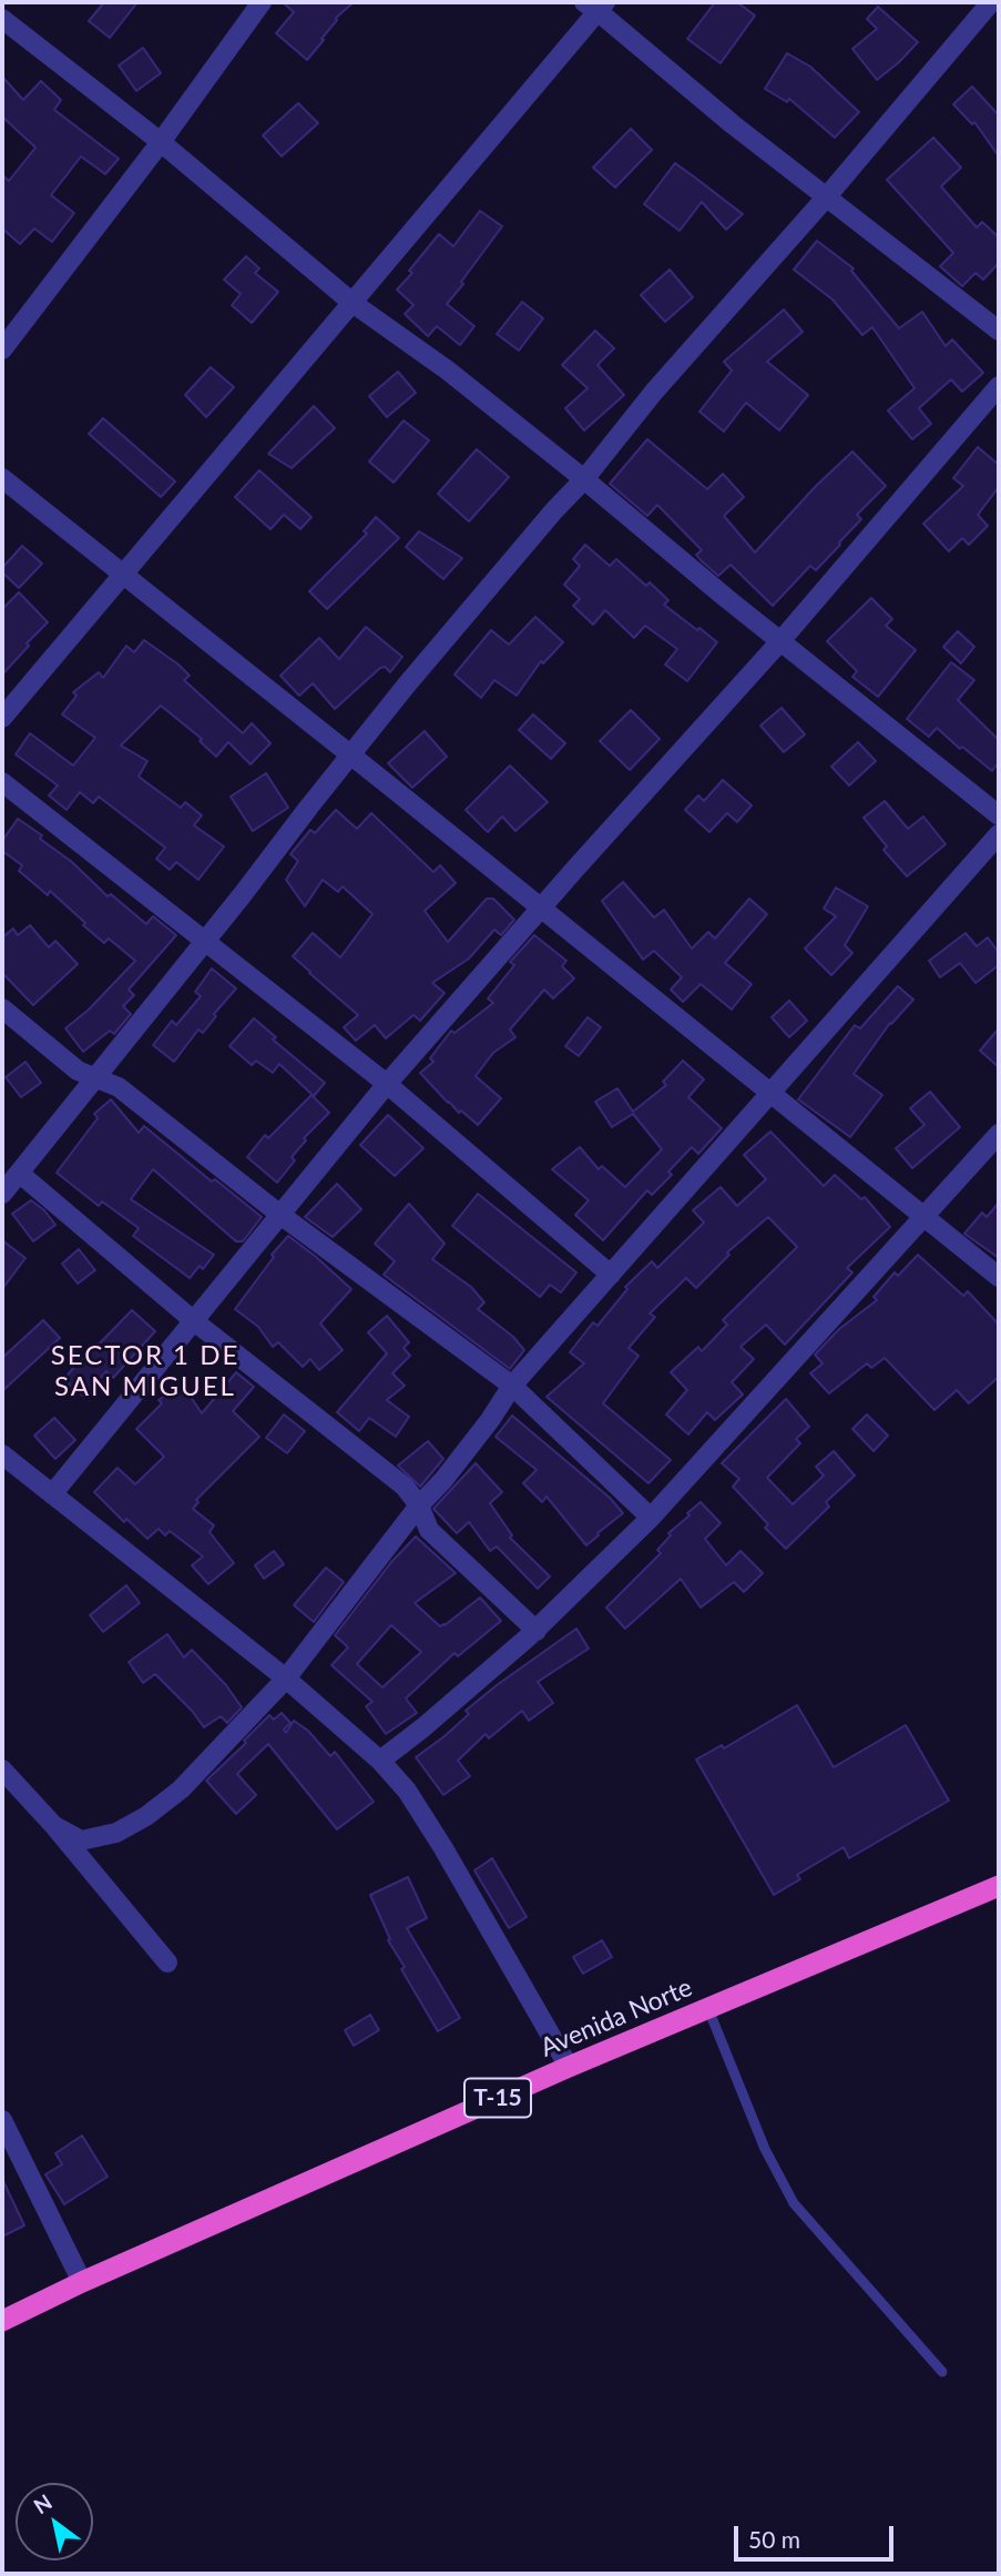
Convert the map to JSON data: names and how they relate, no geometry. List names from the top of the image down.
{
  "streets": {
    "highway": ["Avenida Norte", "T-15"]
  },
  "districts": ["SECTOR 1 DE SAN MIGUEL"],
  "scale_bar": "50 m",
  "north": "top left"
}
